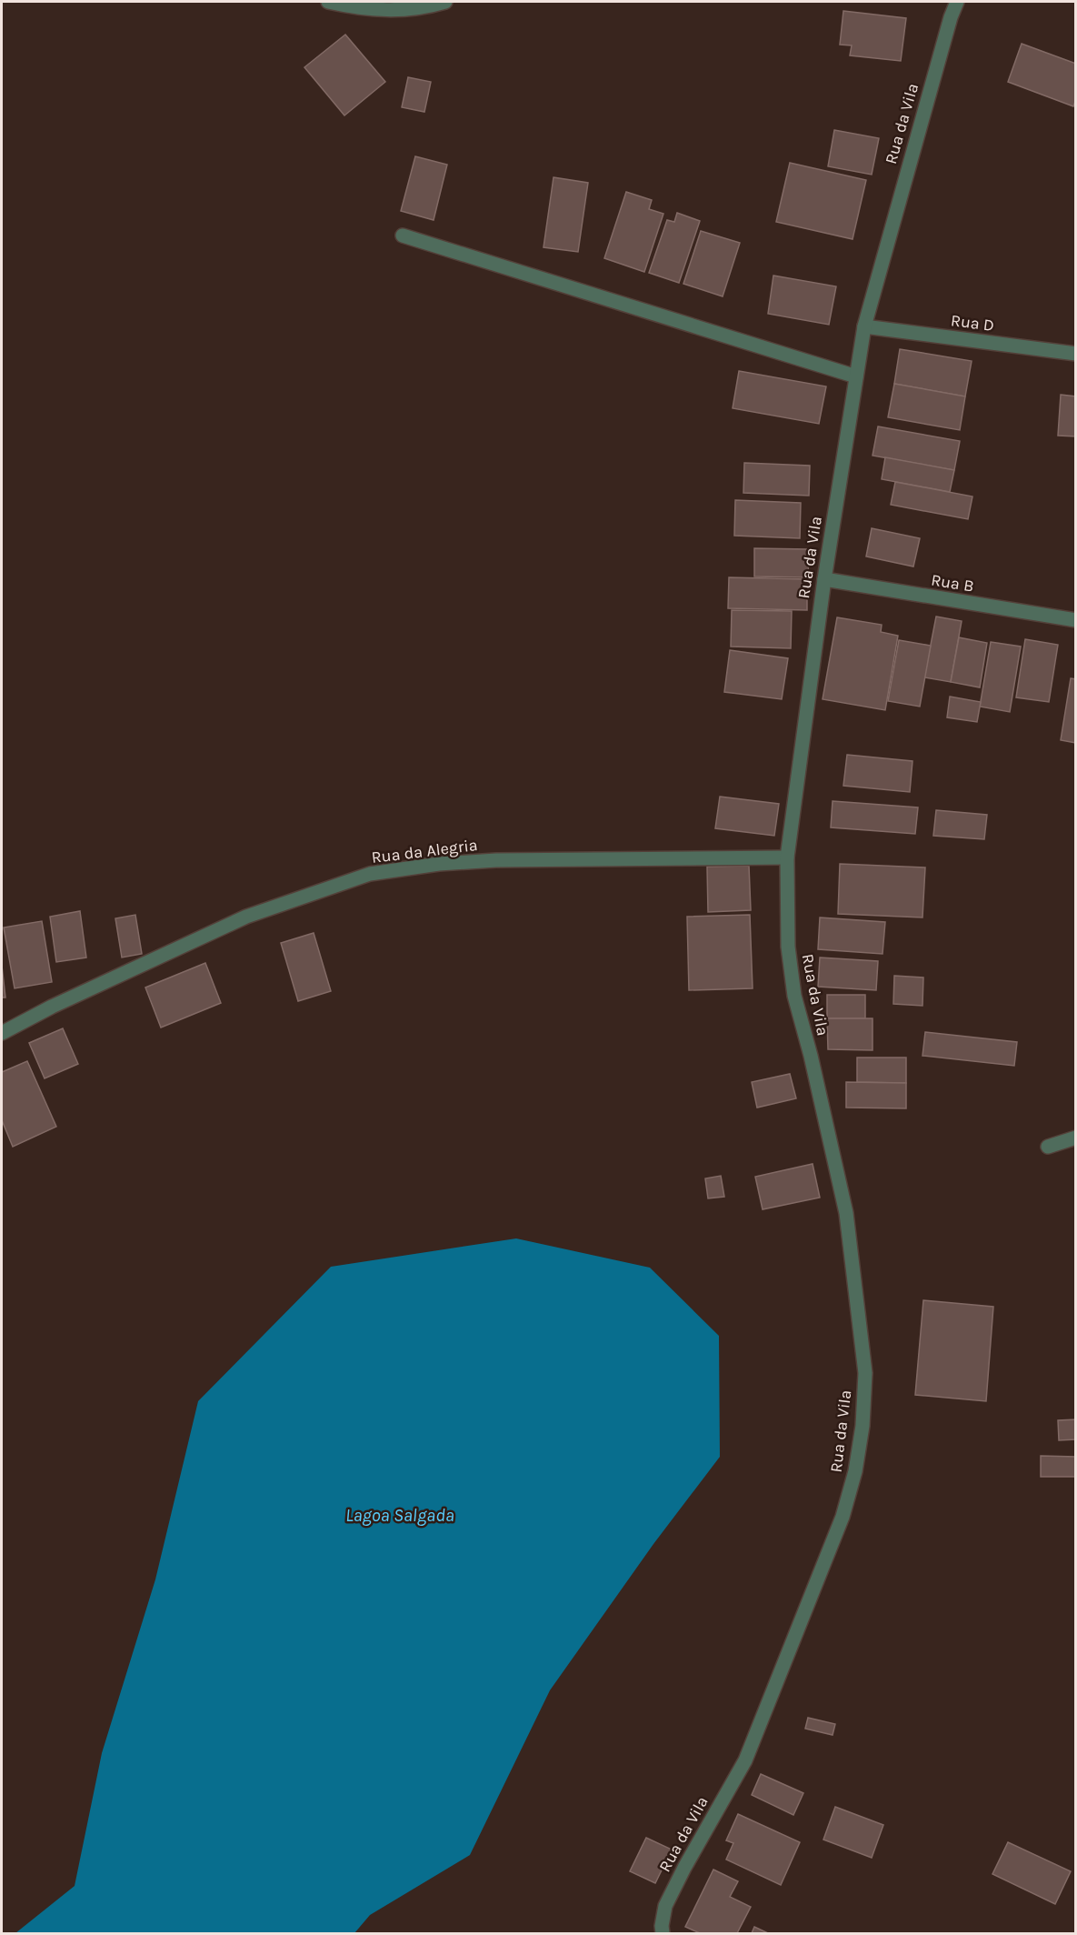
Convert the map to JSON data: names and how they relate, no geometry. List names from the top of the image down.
{
  "streets": {
    "street": [
      "Rua da Vila",
      "Rua D",
      "Rua B",
      "Rua da Alegria"
    ]
  },
  "crossings": [
    ["Rua da Vila", "Rua D"],
    ["Rua da Vila", "Rua B"],
    ["Rua da Vila", "Rua da Alegria"]
  ],
  "water": ["Lagoa Salgada"]
}
